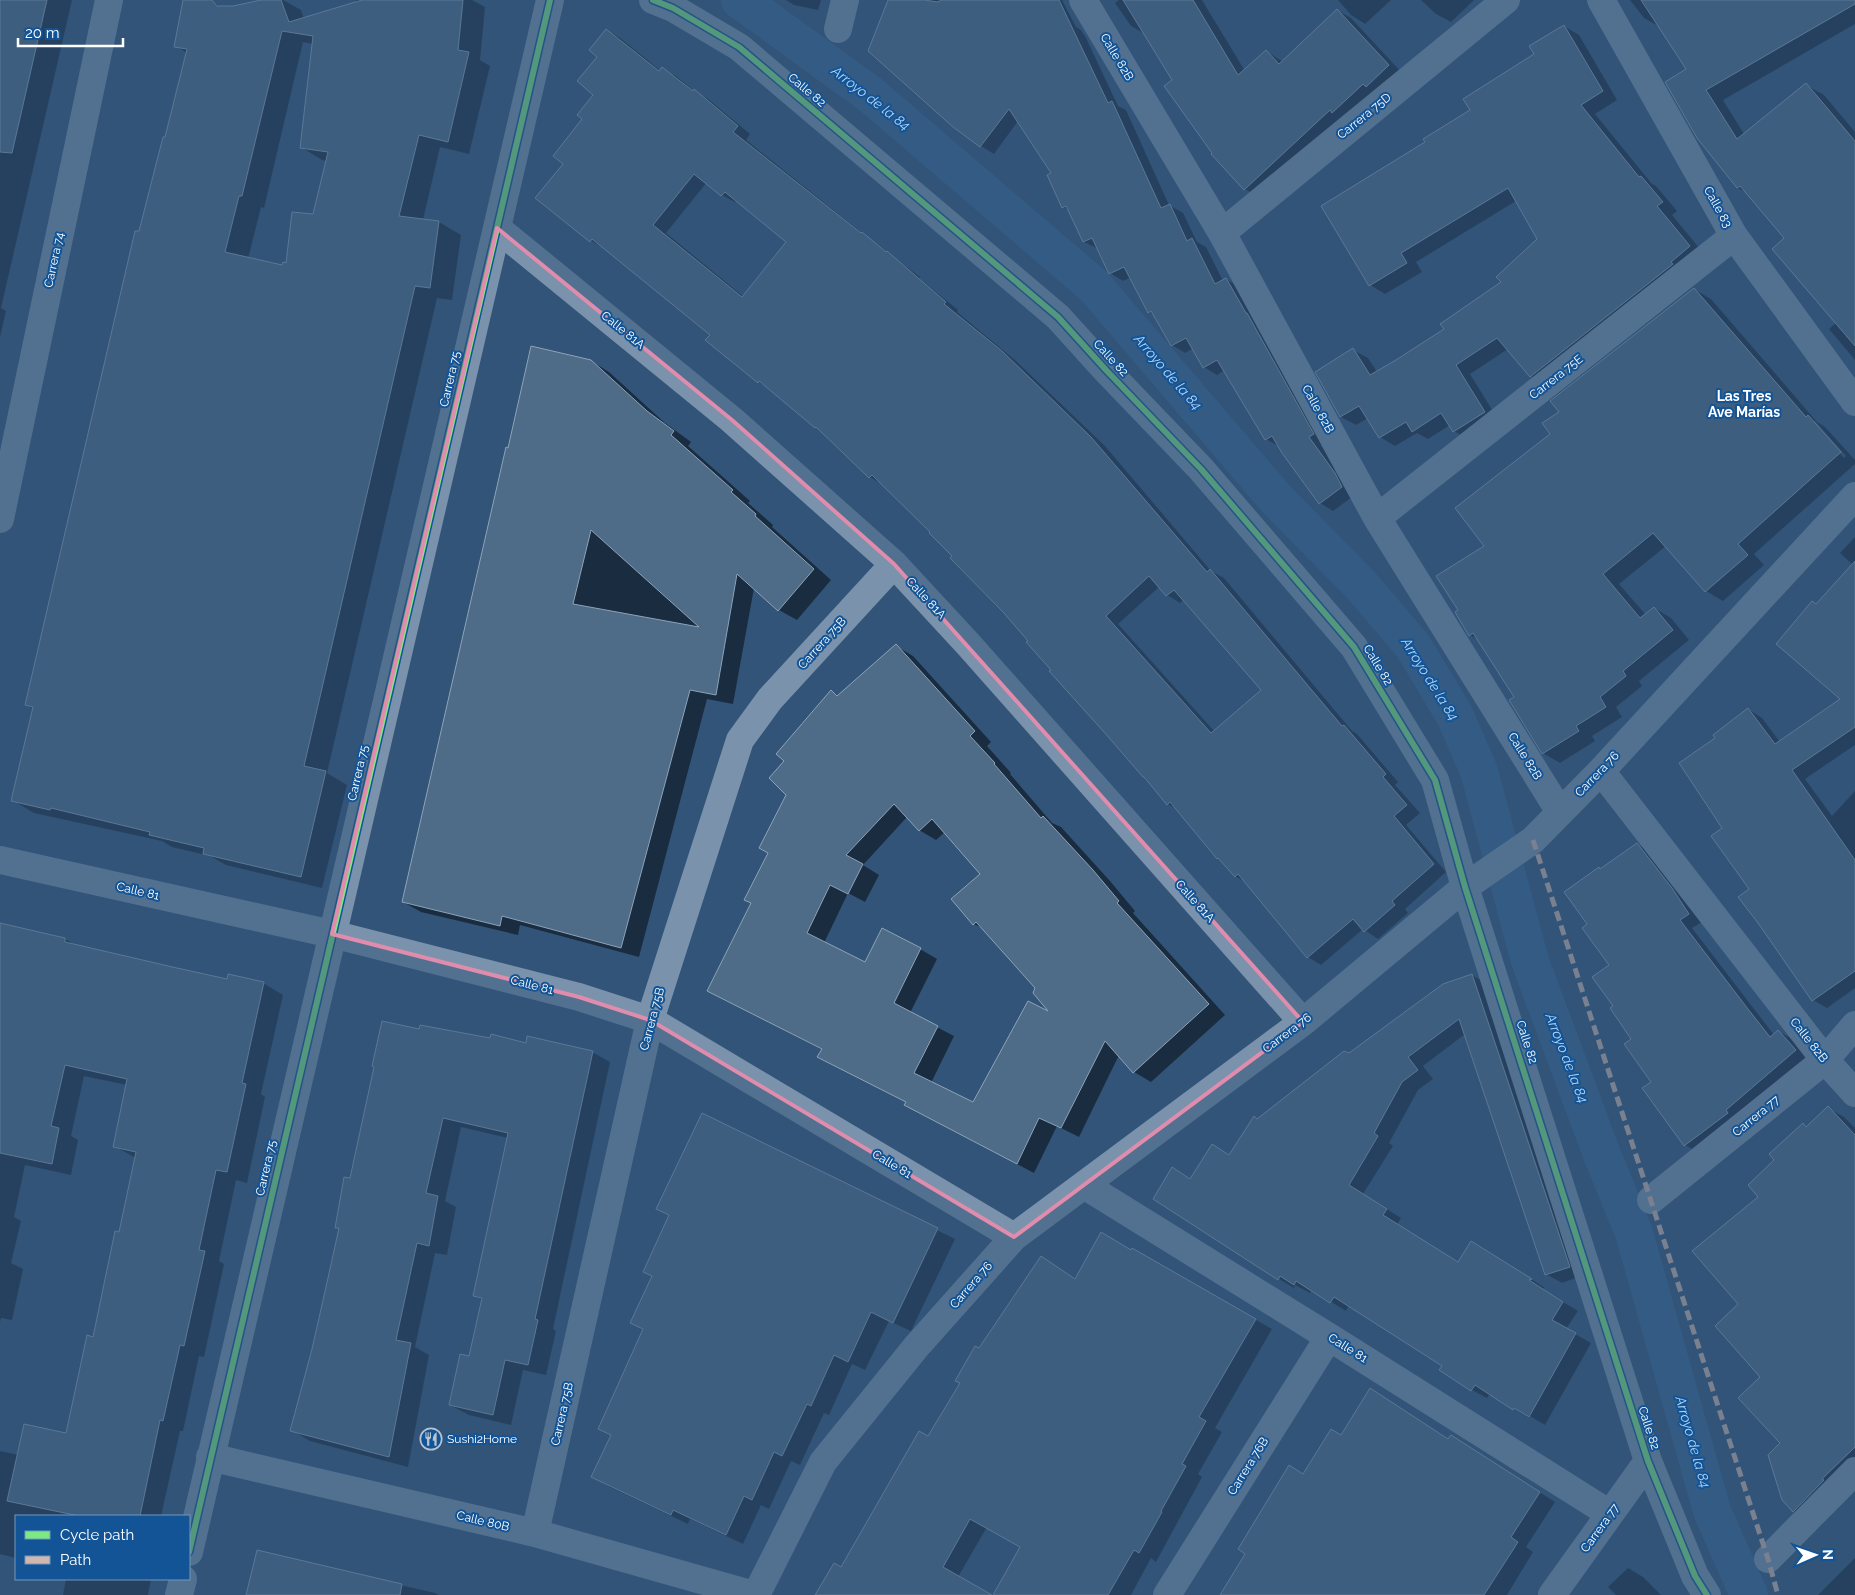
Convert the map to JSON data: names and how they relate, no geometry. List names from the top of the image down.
{
  "streets": {
    "street": [
      "Calle 82B",
      "Calle 82",
      "Carrera 75D",
      "Calle 83",
      "Carrera 74",
      "Calle 81A",
      "Carrera 75E",
      "Carrera 75",
      "Carrera 75B",
      "Carrera 76",
      "Calle 81",
      "Carrera 77",
      "Carrera 76B",
      "Calle 80B"
    ]
  },
  "crossings": [
    ["Calle 82B", "Carrera 75D"],
    ["Calle 82B", "Carrera 75E"],
    ["Calle 82B", "Carrera 76"],
    ["Calle 82B", "Carrera 77"],
    ["Calle 82", "Carrera 76"],
    ["Calle 82", "Carrera 77"],
    ["Calle 83", "Carrera 75E"],
    ["Calle 81A", "Carrera 75"],
    ["Calle 81A", "Carrera 75B"],
    ["Calle 81A", "Carrera 76"],
    ["Carrera 75", "Calle 81"],
    ["Carrera 75", "Calle 80B"],
    ["Carrera 75B", "Calle 81"],
    ["Carrera 75B", "Calle 80B"],
    ["Carrera 76", "Calle 81"],
    ["Carrera 76", "Calle 80B"],
    ["Calle 81", "Carrera 77"],
    ["Calle 81", "Carrera 76B"]
  ],
  "districts": ["Las Tres Ave Marías"],
  "water": ["Arroyo de la 84"],
  "places": {
    "restaurant": ["Sushi2Home"]
  },
  "legend": ["Cycle path", "Path"],
  "scale_bar": "20 m",
  "north": "right"
}
